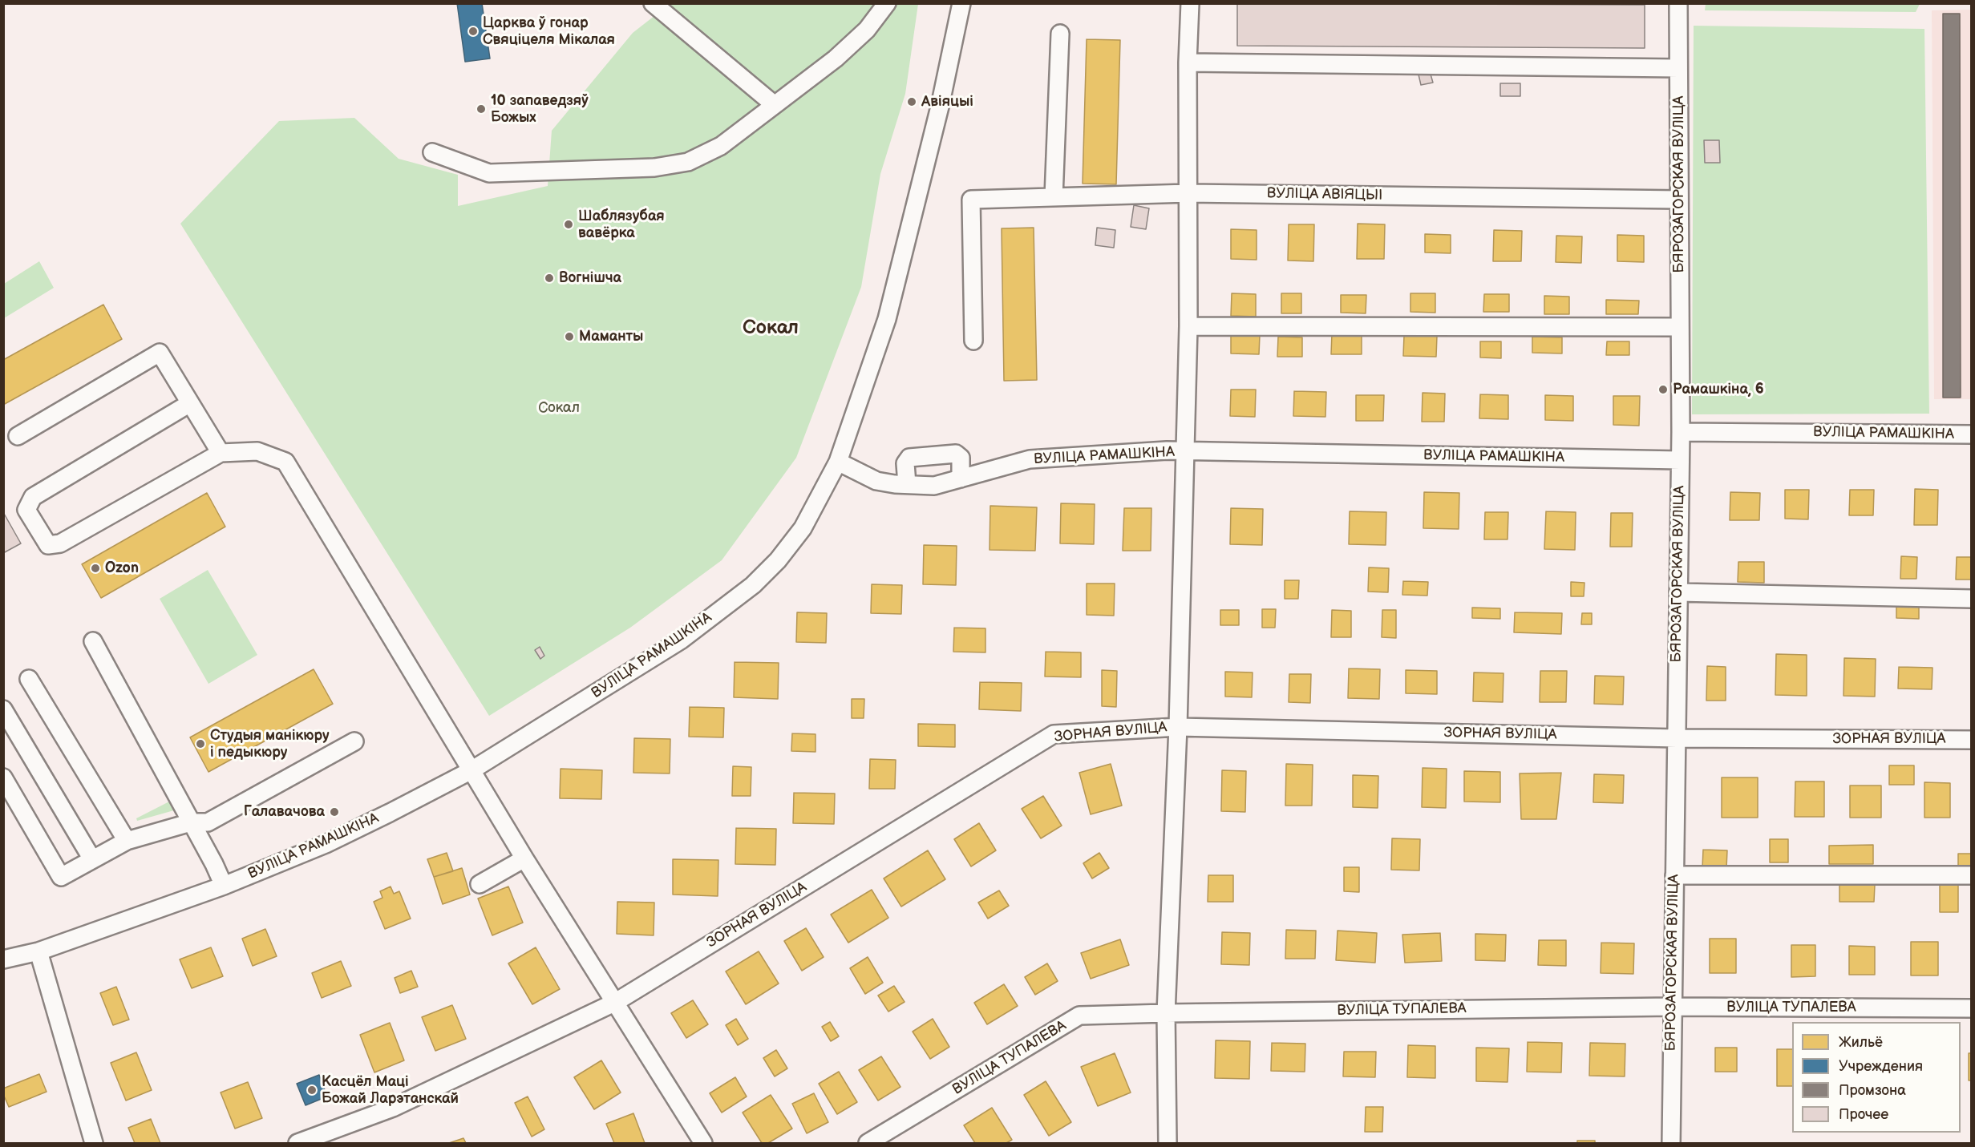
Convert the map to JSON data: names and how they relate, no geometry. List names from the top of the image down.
{
  "streets": {
    "street": [
      "БЯРОЗАГОРСКАЯ ВУЛІЦА",
      "ВУЛІЦА АВІЯЦЫІ",
      "ВУЛІЦА РАМАШКІНА",
      "ЗОРНАЯ ВУЛІЦА",
      "ВУЛІЦА ТУПАЛЕВА"
    ]
  },
  "crossings": [
    ["БЯРОЗАГОРСКАЯ ВУЛІЦА", "ВУЛІЦА АВІЯЦЫІ"],
    ["БЯРОЗАГОРСКАЯ ВУЛІЦА", "ВУЛІЦА РАМАШКІНА"],
    ["БЯРОЗАГОРСКАЯ ВУЛІЦА", "ЗОРНАЯ ВУЛІЦА"],
    ["БЯРОЗАГОРСКАЯ ВУЛІЦА", "ВУЛІЦА ТУПАЛЕВА"]
  ],
  "districts": ["Сокал"],
  "parks": ["Сокал"],
  "places": [
    "Царква ў гонар Свяціцеля Мікалая",
    "Авіяцыі",
    "10 запаведзяў Божых",
    "Шаблязубая вавёрка",
    "Вогнішча",
    "Маманты",
    "Рамашкіна, 6",
    "Ozon",
    "Студыя манікюру і педыкюру",
    "Галавачова",
    "Касцёл Маці Божай Ларэтанскай"
  ],
  "legend": [
    "Жильё",
    "Учреждения",
    "Промзона",
    "Прочее"
  ]
}
